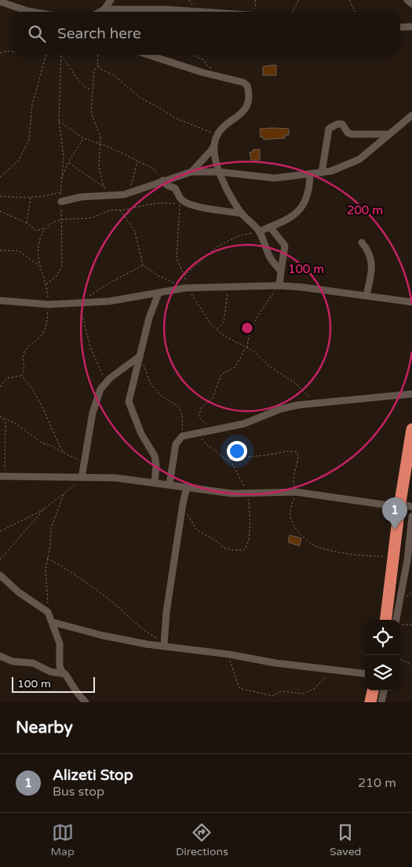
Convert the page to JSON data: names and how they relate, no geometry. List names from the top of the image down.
{
  "scale_bar": "100 m",
  "page": {
    "search": "Search here",
    "pins": "1",
    "scale": "100 m",
    "heading": "Nearby",
    "list": [
      {
        "mark": "1",
        "name": "Alizeti Stop",
        "note": "Bus stop",
        "value": "210 m"
      }
    ],
    "nav": ["Map", "Directions", "Saved"]
  },
  "rings": ["200 m", "100 m"]
}
